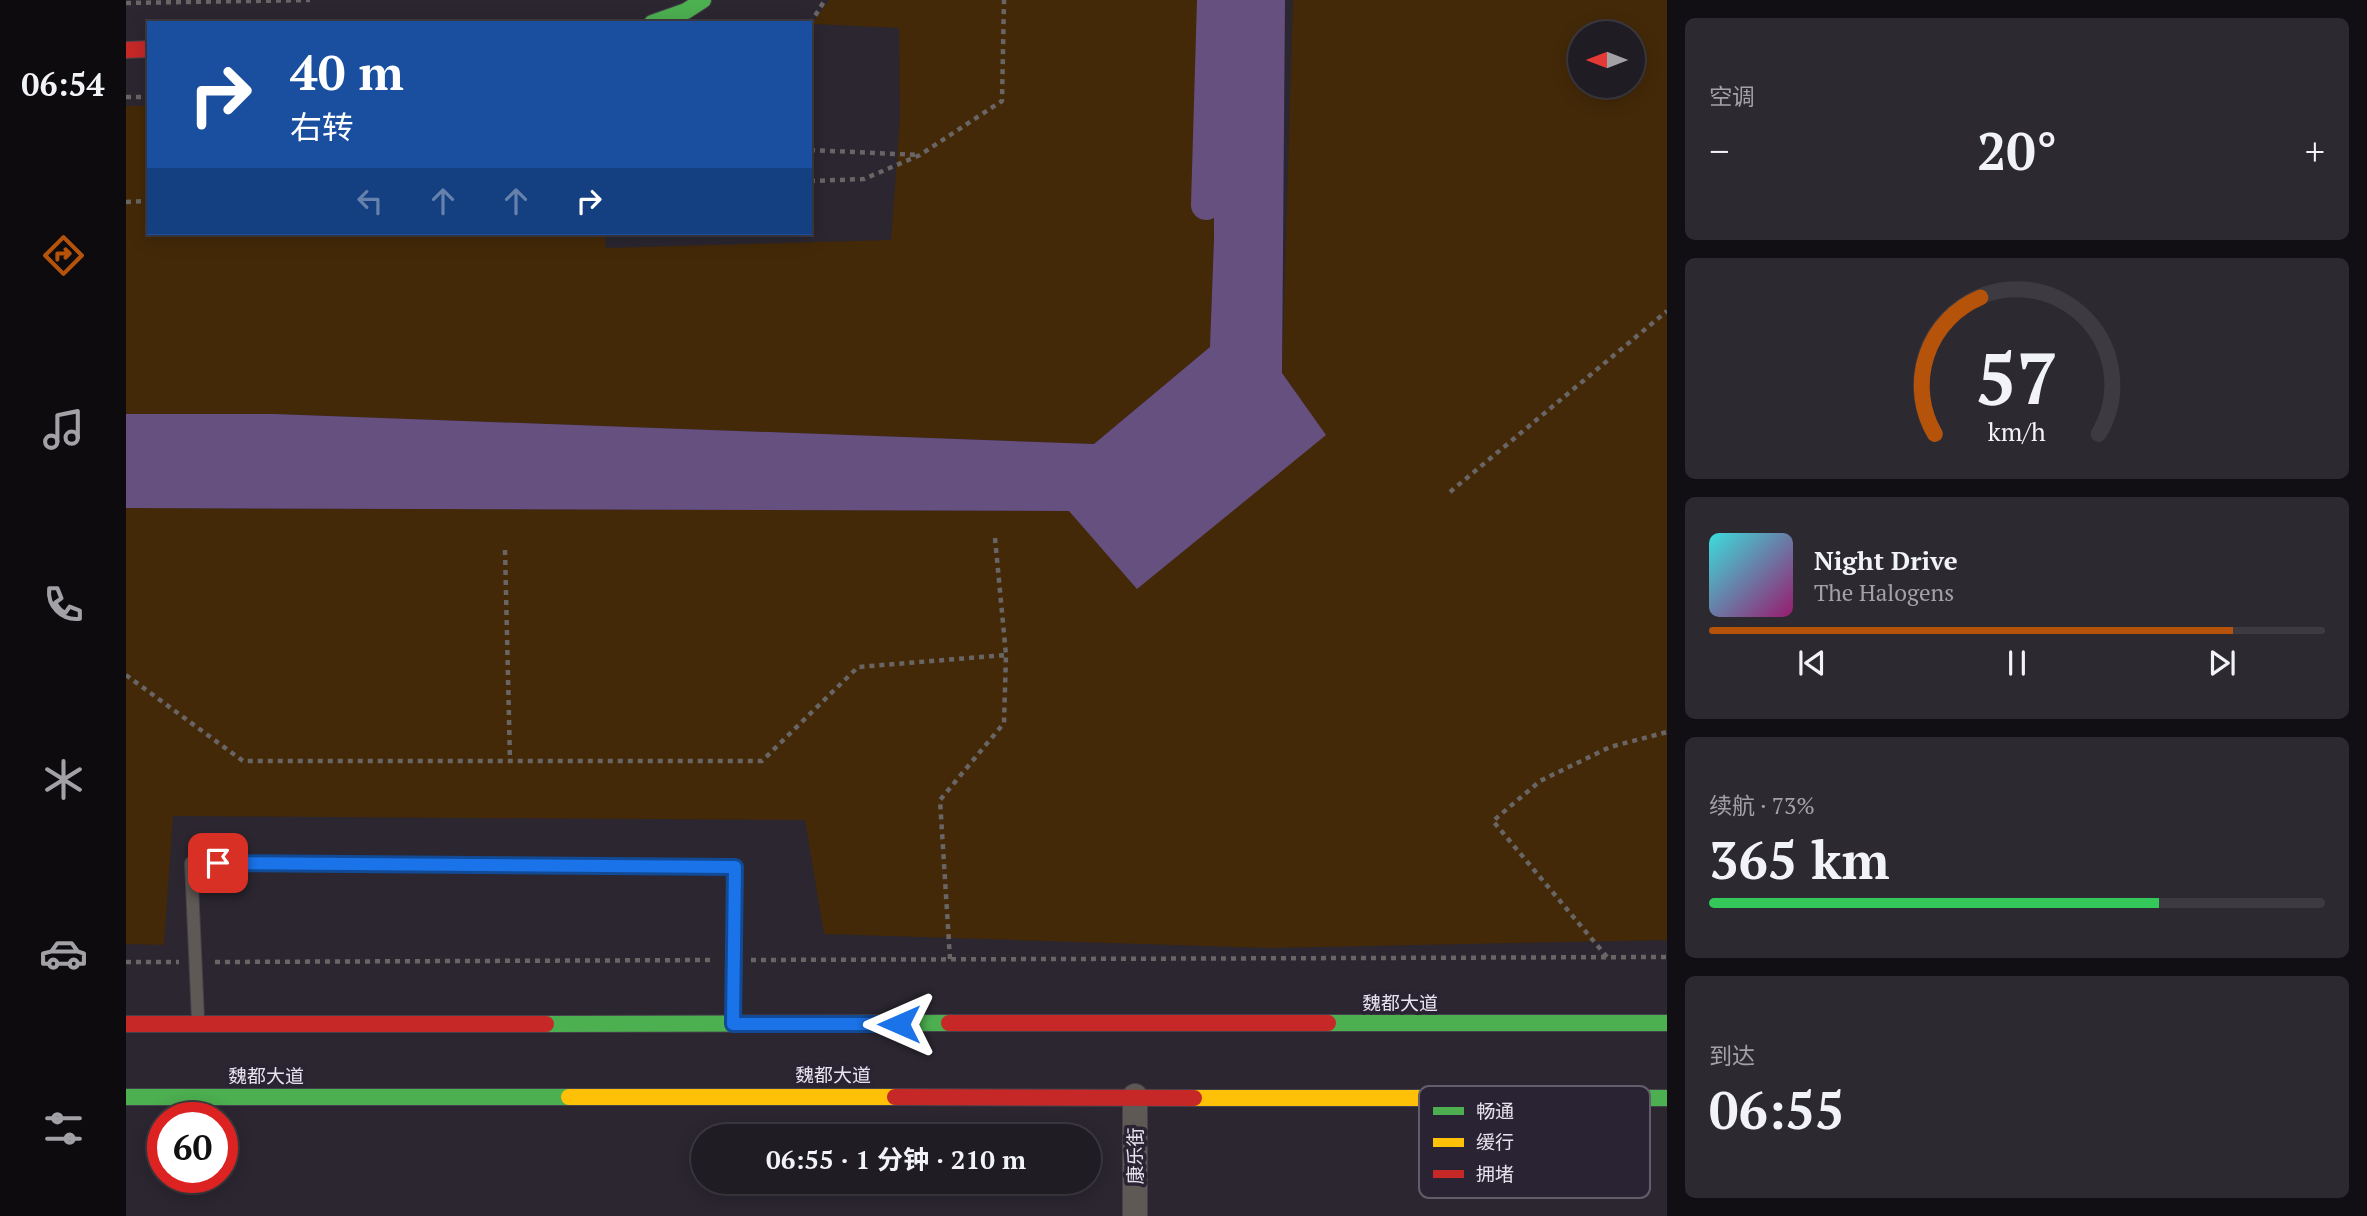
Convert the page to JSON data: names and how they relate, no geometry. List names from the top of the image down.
{
  "streets": {
    "main road": ["魏都大道"],
    "street": ["康乐街"]
  },
  "crossings": [
    ["魏都大道", "康乐街"]
  ],
  "legend": ["畅通", "缓行", "拥堵"],
  "north": "left",
  "page": {
    "tabs": "06:54",
    "tile": [
      "空调",
      ["续航 · 73%", "365 km"],
      ["到达", "06:55"]
    ],
    "turn": ["40 m", "右转"],
    "heat": ["−", "20°", "+"],
    "song": ["Night Drive", "The Halogens"],
    "limit": "60",
    "trip": "06:55 · 1 分钟 · 210 m",
    "gauge": ["57", "km/h"]
  }
}
